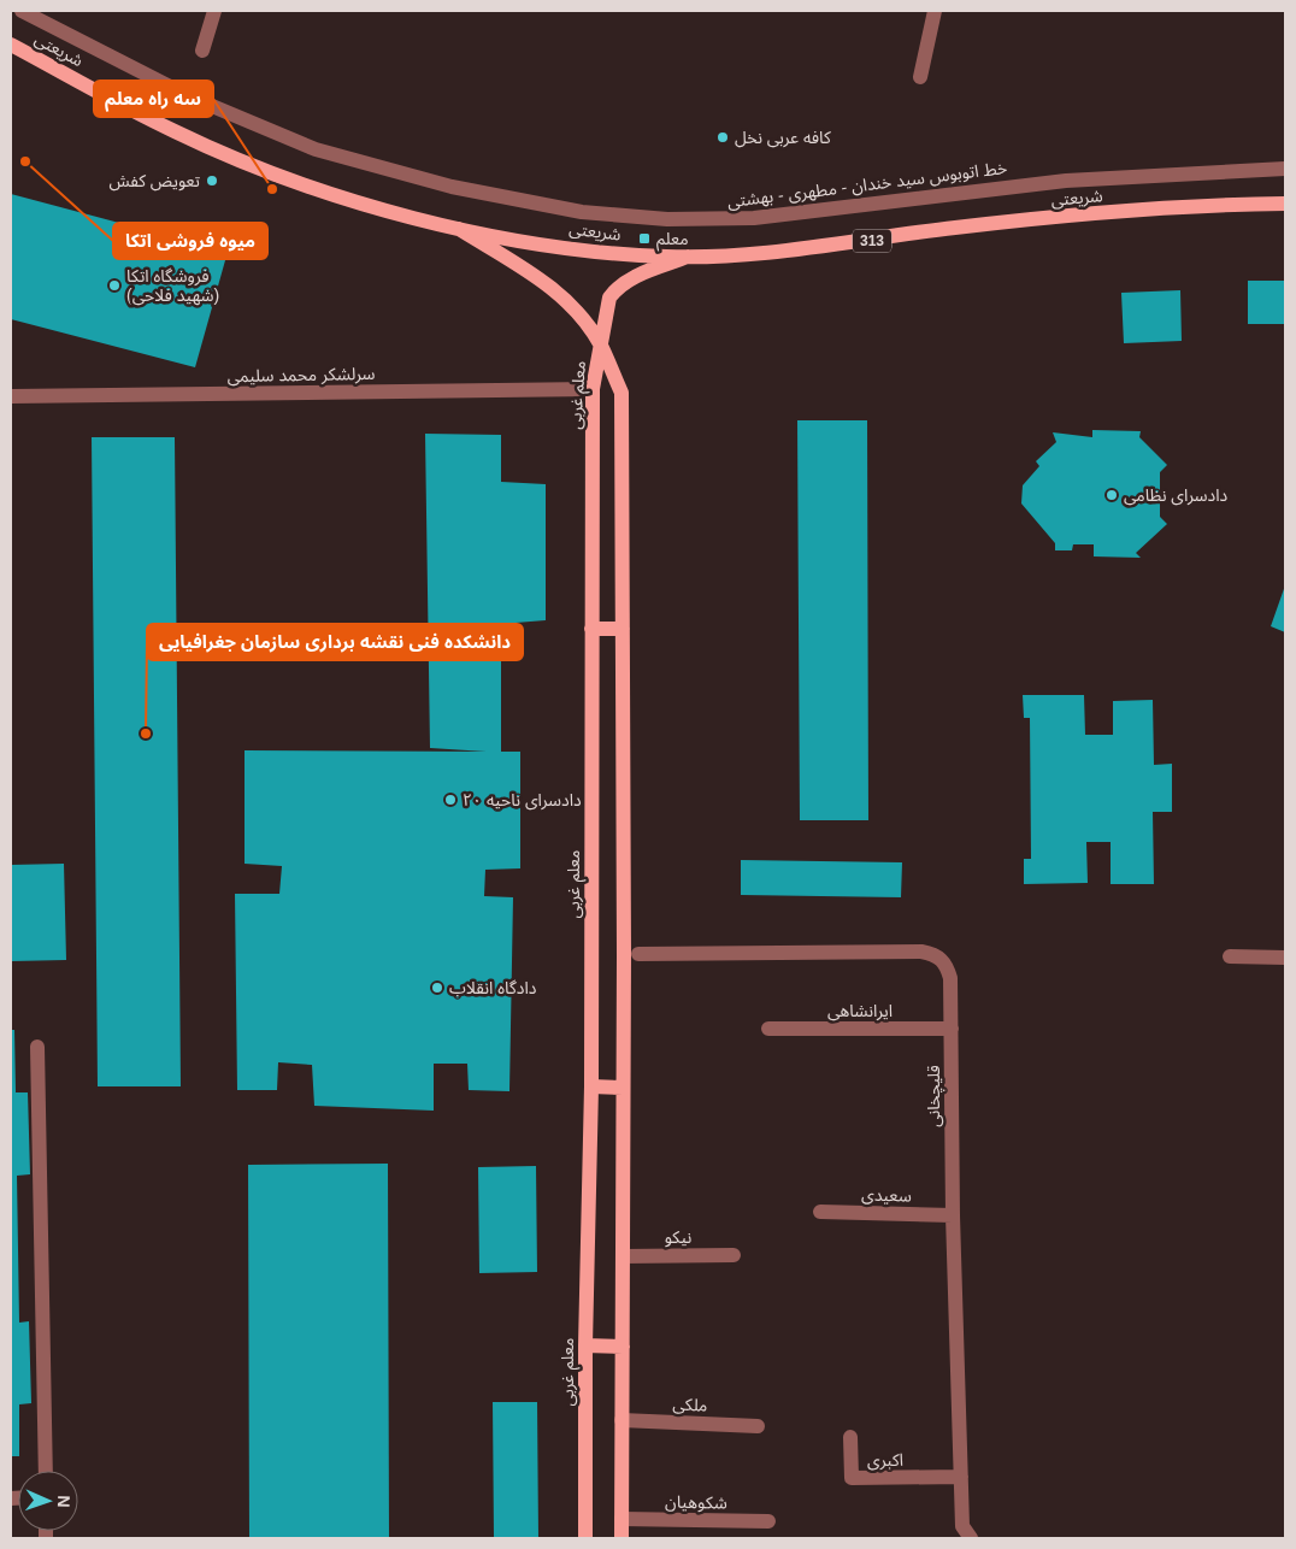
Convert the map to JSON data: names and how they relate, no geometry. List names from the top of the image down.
{
  "streets": {
    "main road": ["شریعتی", "313", "معلم غربی"],
    "street": [
      "خط اتوبوس سید خندان - مطهری - بهشتی",
      "سرلشکر محمد سلیمی",
      "ایرانشاهی",
      "قلیچخانی",
      "سعیدی",
      "نیکو",
      "ملکی",
      "اکبری",
      "شکوهیان"
    ]
  },
  "crossings": [
    ["سرلشکر محمد سلیمی", "معلم غربی"],
    ["معلم غربی", "نیکو"],
    ["معلم غربی", "ملکی"],
    ["معلم غربی", "شکوهیان"],
    ["ایرانشاهی", "قلیچخانی"],
    ["قلیچخانی", "سعیدی"],
    ["قلیچخانی", "اکبری"]
  ],
  "places": {
    "other": [
      "کافه عربی نخل",
      "میوه فروشی اتکا",
      "تعویض کفش",
      "سه راه معلم",
      "فروشگاه اتکا (شهید فلاحی)",
      "دادسرای نظامی",
      "دانشکده فنی نقشه برداری سازمان جغرافیایی",
      "دادسرای ناحیه ۲۰",
      "دادگاه انقلاب"
    ],
    "transit": ["معلم"]
  },
  "north": "right"
}
